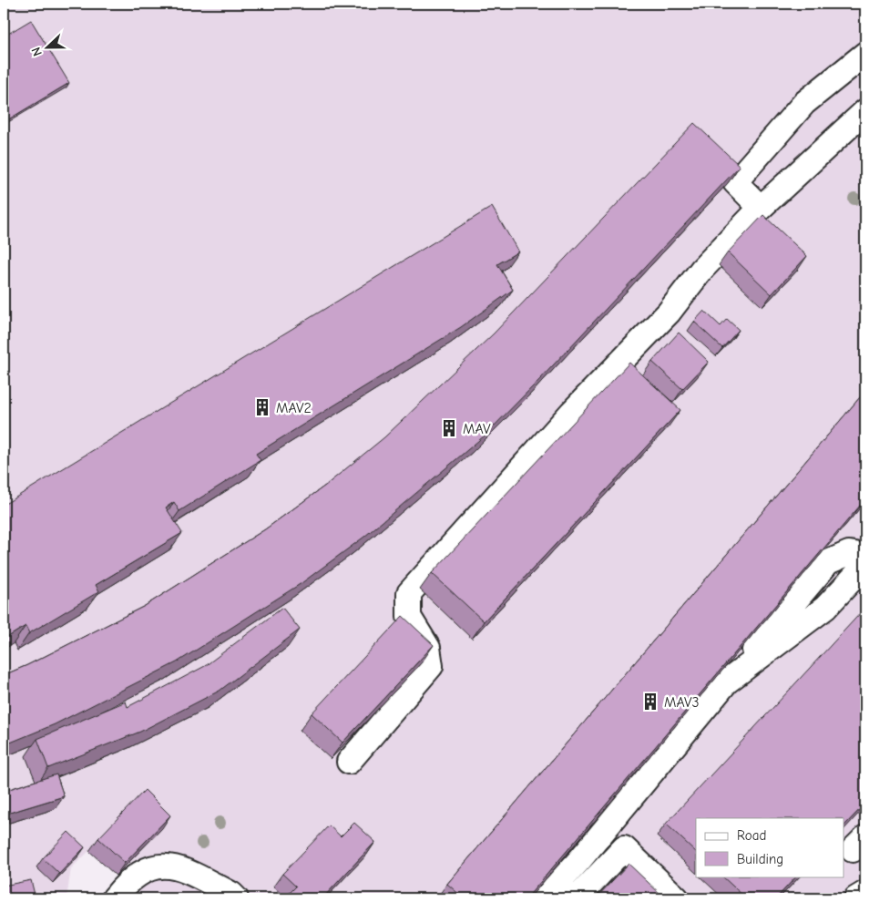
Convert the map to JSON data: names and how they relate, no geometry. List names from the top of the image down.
{
  "places": {
    "building": ["MAV2", "MAV", "MAV3"]
  },
  "legend": ["Road", "Building"],
  "north": "left"
}
